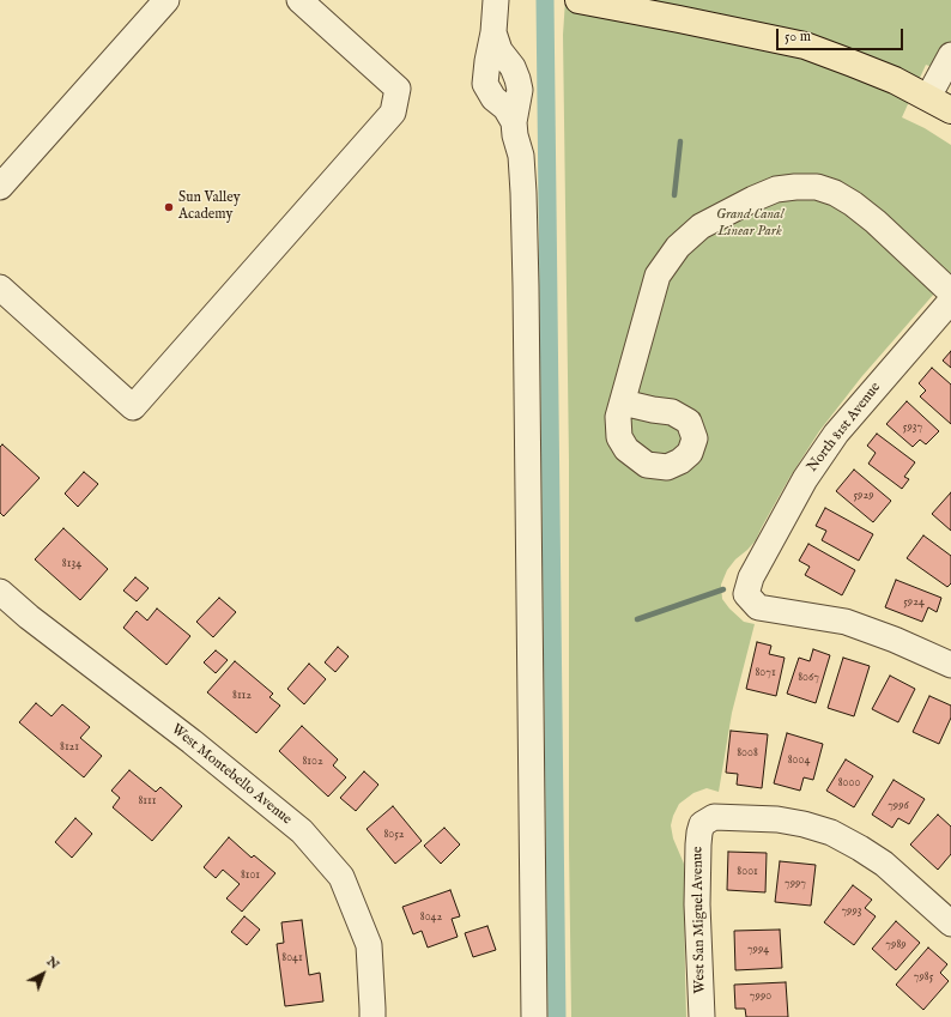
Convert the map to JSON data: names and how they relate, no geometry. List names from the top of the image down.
{
  "streets": {
    "street": ["North 81st Avenue", "West Montebello Avenue", "West San Miguel Avenue"]
  },
  "parks": ["Grand Canal Linear Park"],
  "places": ["Sun Valley Academy"],
  "house_numbers": [
    "5937",
    "5929",
    "8134",
    "5924",
    "8071",
    "8067",
    "8112",
    "8121",
    "8008",
    "8004",
    "8102",
    "8000",
    "8111",
    "7996",
    "8052",
    "8001",
    "8101",
    "7997",
    "7993",
    "8042",
    "7989",
    "7994",
    "8041",
    "7985",
    "7990"
  ],
  "scale_bar": "50 m",
  "north": "top right"
}
